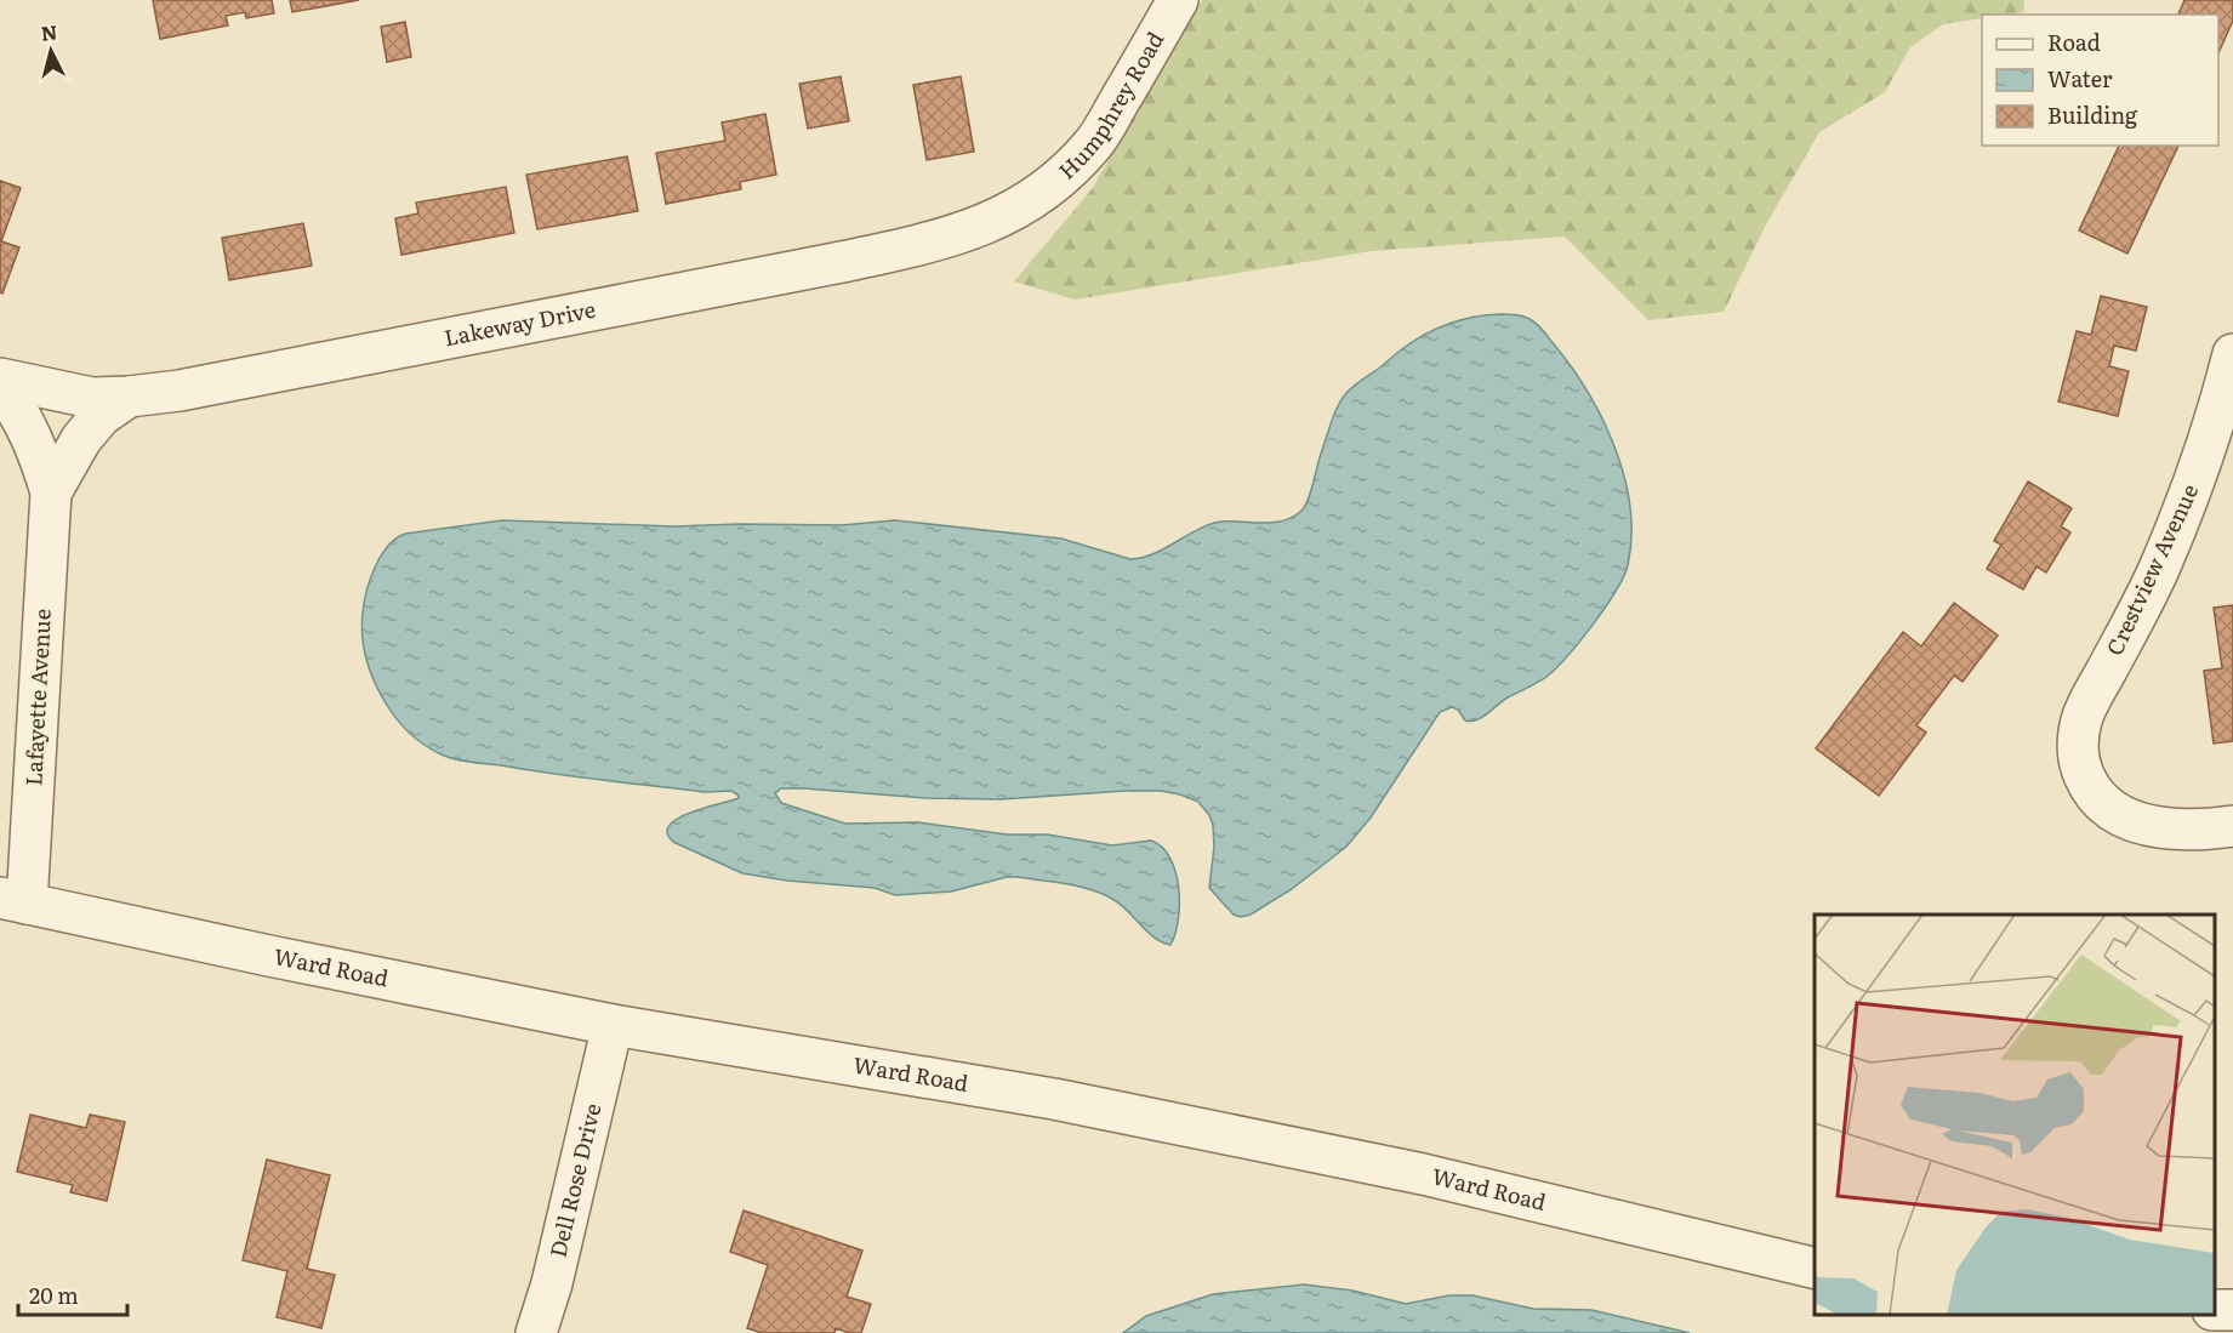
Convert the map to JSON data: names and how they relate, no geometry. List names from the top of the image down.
{
  "streets": {
    "street": [
      "Humphrey Road",
      "Lakeway Drive",
      "Crestview Avenue",
      "Lafayette Avenue",
      "Ward Road",
      "Dell Rose Drive"
    ]
  },
  "crossings": [
    ["Humphrey Road", "Lakeway Drive"],
    ["Lakeway Drive", "Lafayette Avenue"],
    ["Lafayette Avenue", "Ward Road"],
    ["Ward Road", "Dell Rose Drive"]
  ],
  "legend": ["Road", "Water", "Building"],
  "scale_bar": "20 m",
  "north": "top"
}
